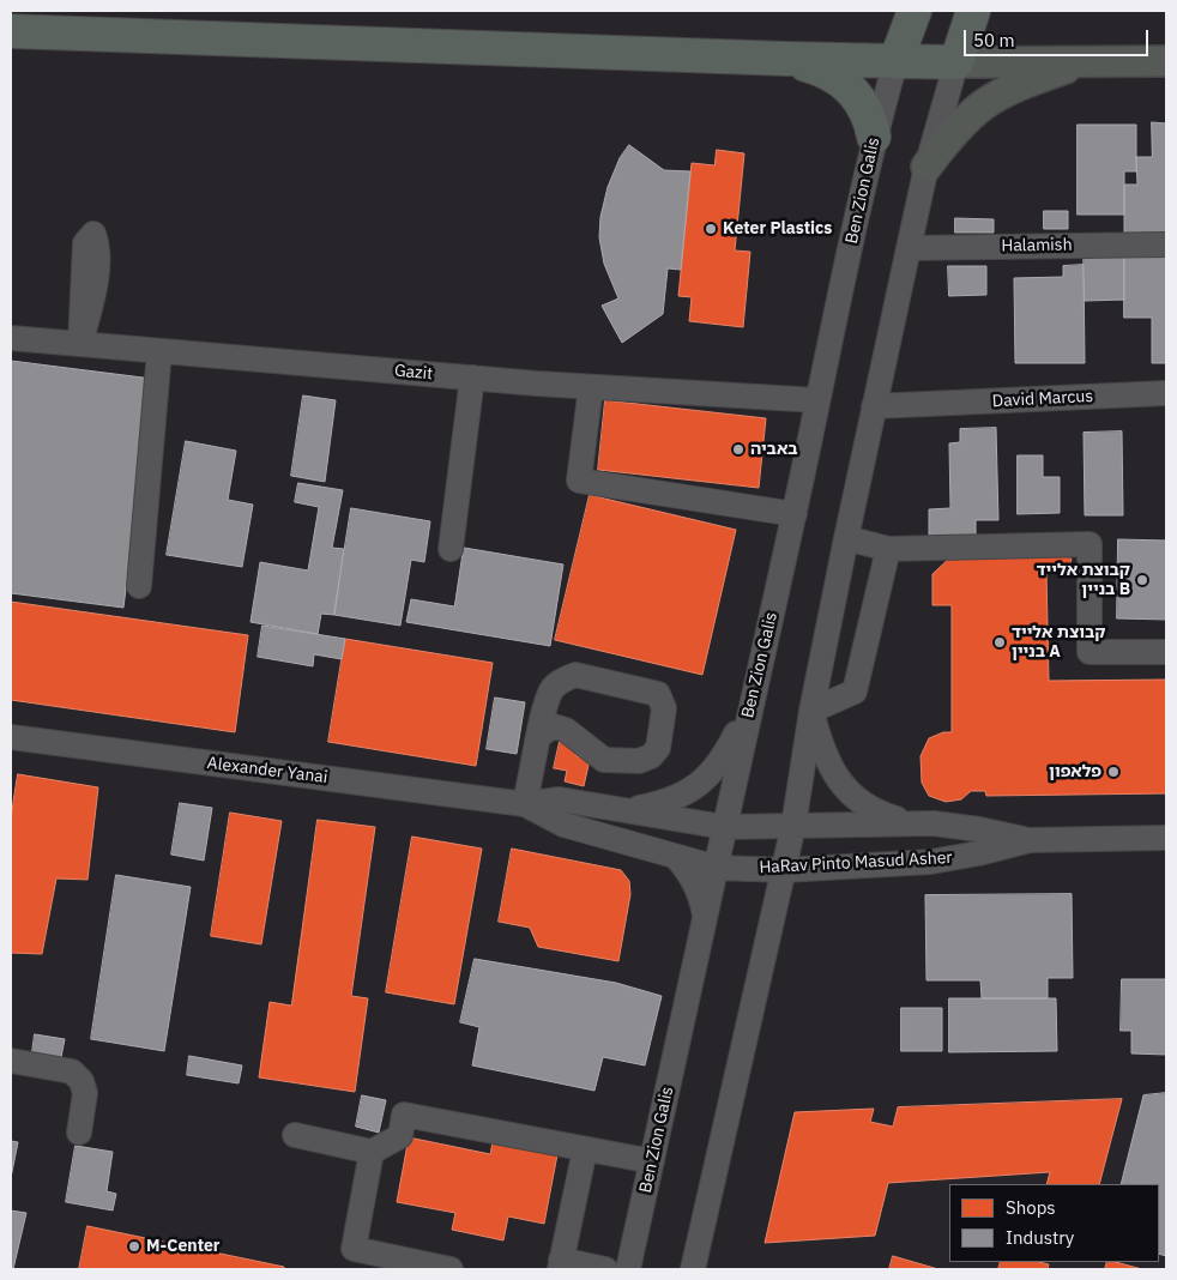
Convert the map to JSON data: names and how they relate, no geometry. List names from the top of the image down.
{
  "streets": {
    "street": [
      "Ben Zion Galis",
      "Halamish",
      "Gazit",
      "David Marcus",
      "Alexander Yanai",
      "HaRav Pinto Masud Asher"
    ]
  },
  "crossings": [
    ["Ben Zion Galis", "Gazit"],
    ["Ben Zion Galis", "Alexander Yanai"],
    ["Ben Zion Galis", "HaRav Pinto Masud Asher"],
    ["Alexander Yanai", "HaRav Pinto Masud Asher"]
  ],
  "places": [
    "Keter Plastics",
    "באביה",
    "קבוצת אלייד בניין B",
    "קבוצת אלייד בניין A",
    "פלאפון",
    "M-Center"
  ],
  "legend": ["Shops", "Industry"],
  "scale_bar": "50 m"
}
